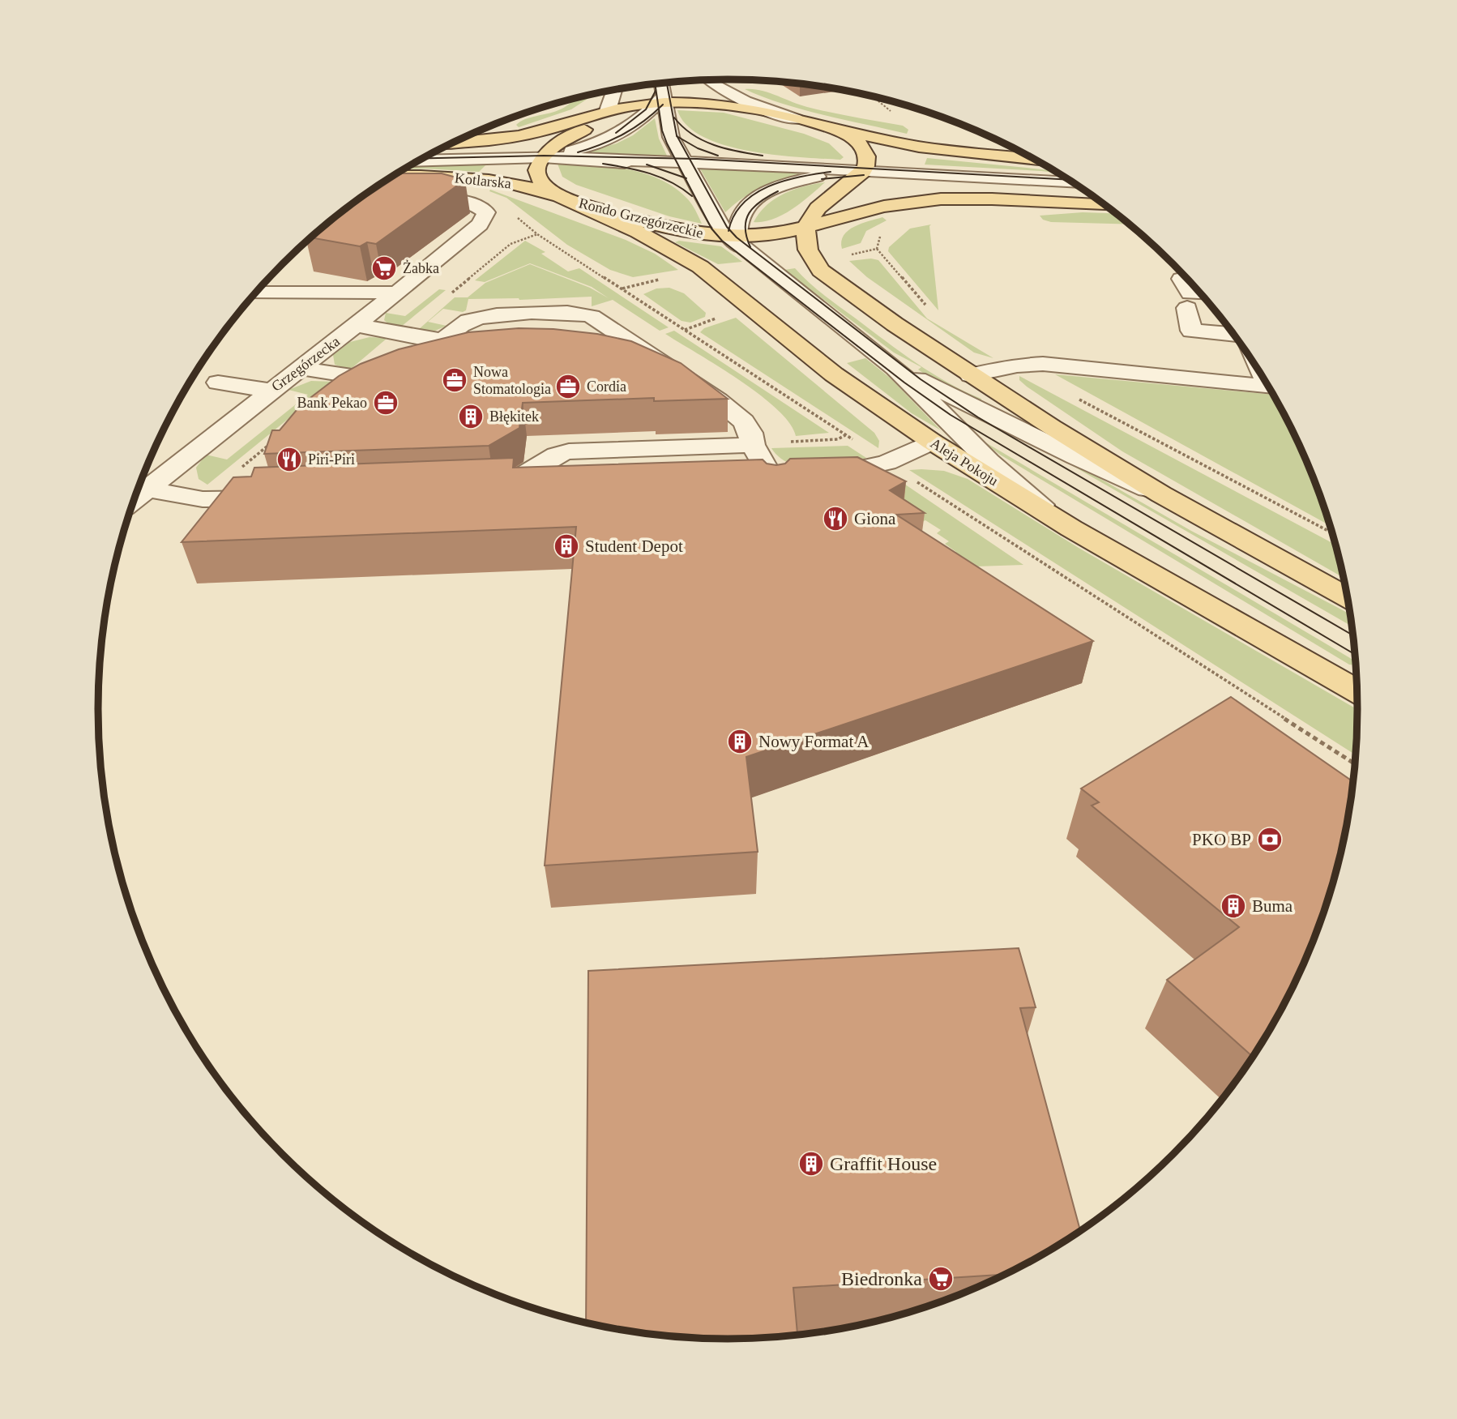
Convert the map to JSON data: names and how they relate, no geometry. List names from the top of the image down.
{
  "streets": {
    "main road": ["Kotlarska", "Rondo Grzegórzeckie", "Aleja Pokoju"],
    "street": ["Grzegórzecka"]
  },
  "crossings": [
    ["Kotlarska", "Rondo Grzegórzeckie"],
    ["Kotlarska", "Grzegórzecka"],
    ["Rondo Grzegórzeckie", "Aleja Pokoju"]
  ],
  "places": {
    "supermarket": ["Żabka", "Biedronka"],
    "office": ["Nowa Stomatologia", "Cordia", "Bank Pekao"],
    "building": [
      "Błękitek",
      "Student Depot",
      "Nowy Format A",
      "Buma",
      "Graffit House"
    ],
    "restaurant": ["Piri-Piri", "Giona"],
    "bank": ["PKO BP"]
  }
}
